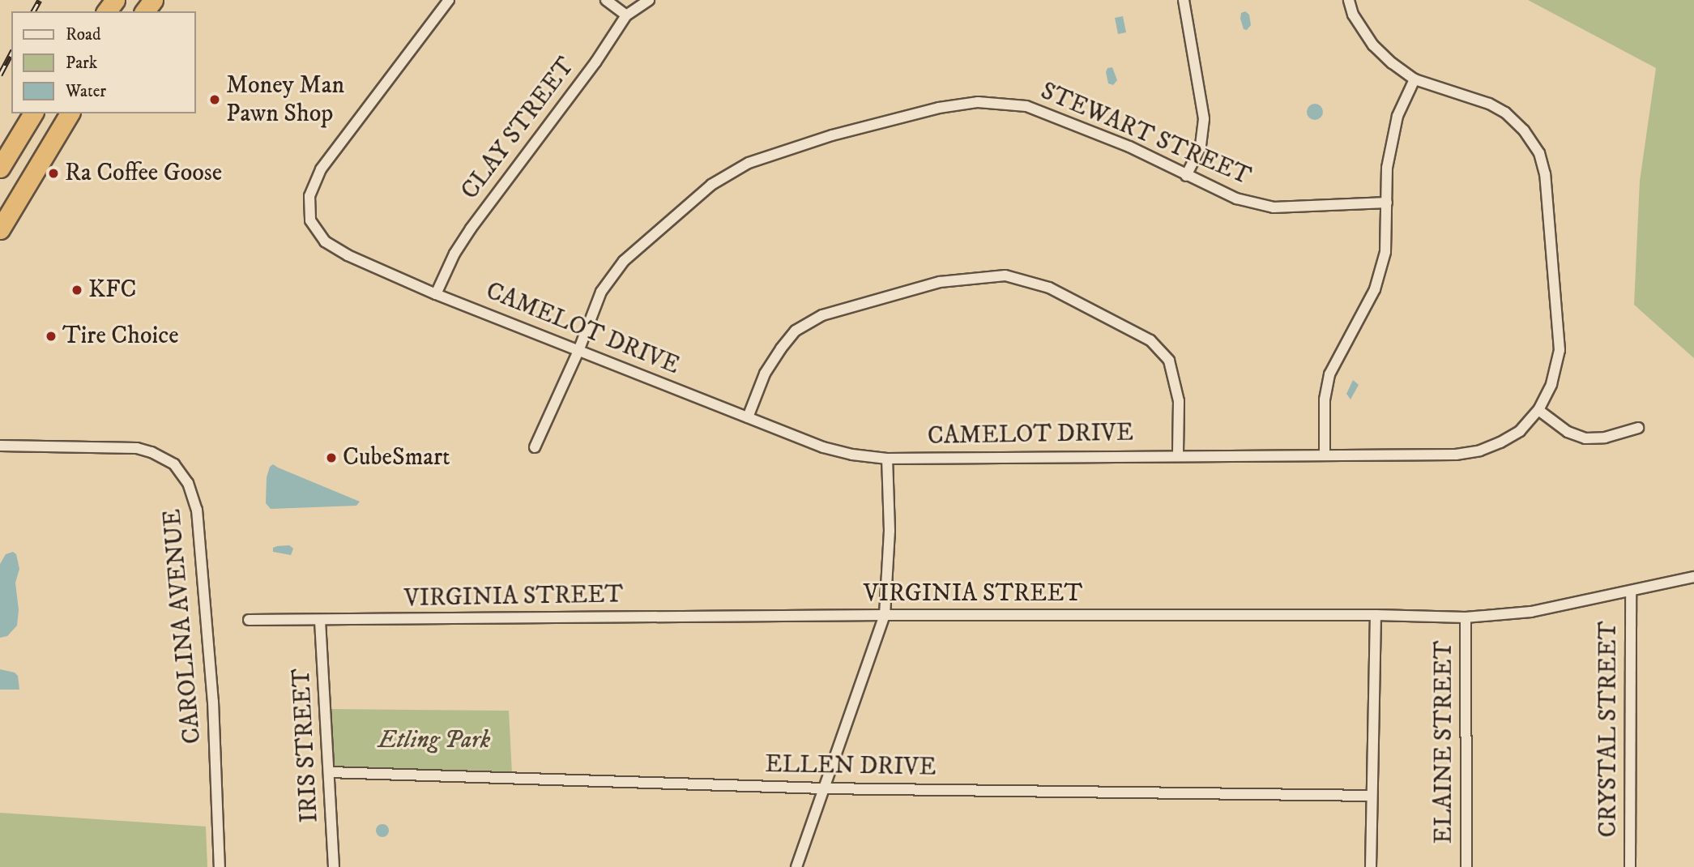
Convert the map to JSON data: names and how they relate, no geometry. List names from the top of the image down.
{
  "streets": {
    "street": [
      "CLAY STREET",
      "STEWART STREET",
      "CAMELOT DRIVE",
      "VIRGINIA STREET",
      "CAROLINA AVENUE",
      "CRYSTAL STREET",
      "ELAINE STREET",
      "IRIS STREET",
      "ELLEN DRIVE"
    ]
  },
  "crossings": [
    ["CLAY STREET", "CAMELOT DRIVE"],
    ["STEWART STREET", "CAMELOT DRIVE"],
    ["VIRGINIA STREET", "CRYSTAL STREET"],
    ["VIRGINIA STREET", "ELAINE STREET"],
    ["VIRGINIA STREET", "IRIS STREET"],
    ["IRIS STREET", "ELLEN DRIVE"]
  ],
  "parks": ["Etling Park"],
  "places": [
    "Money Man Pawn Shop",
    "Ra Coffee Goose",
    "KFC",
    "Tire Choice",
    "CubeSmart"
  ],
  "legend": ["Road", "Park", "Water"]
}
